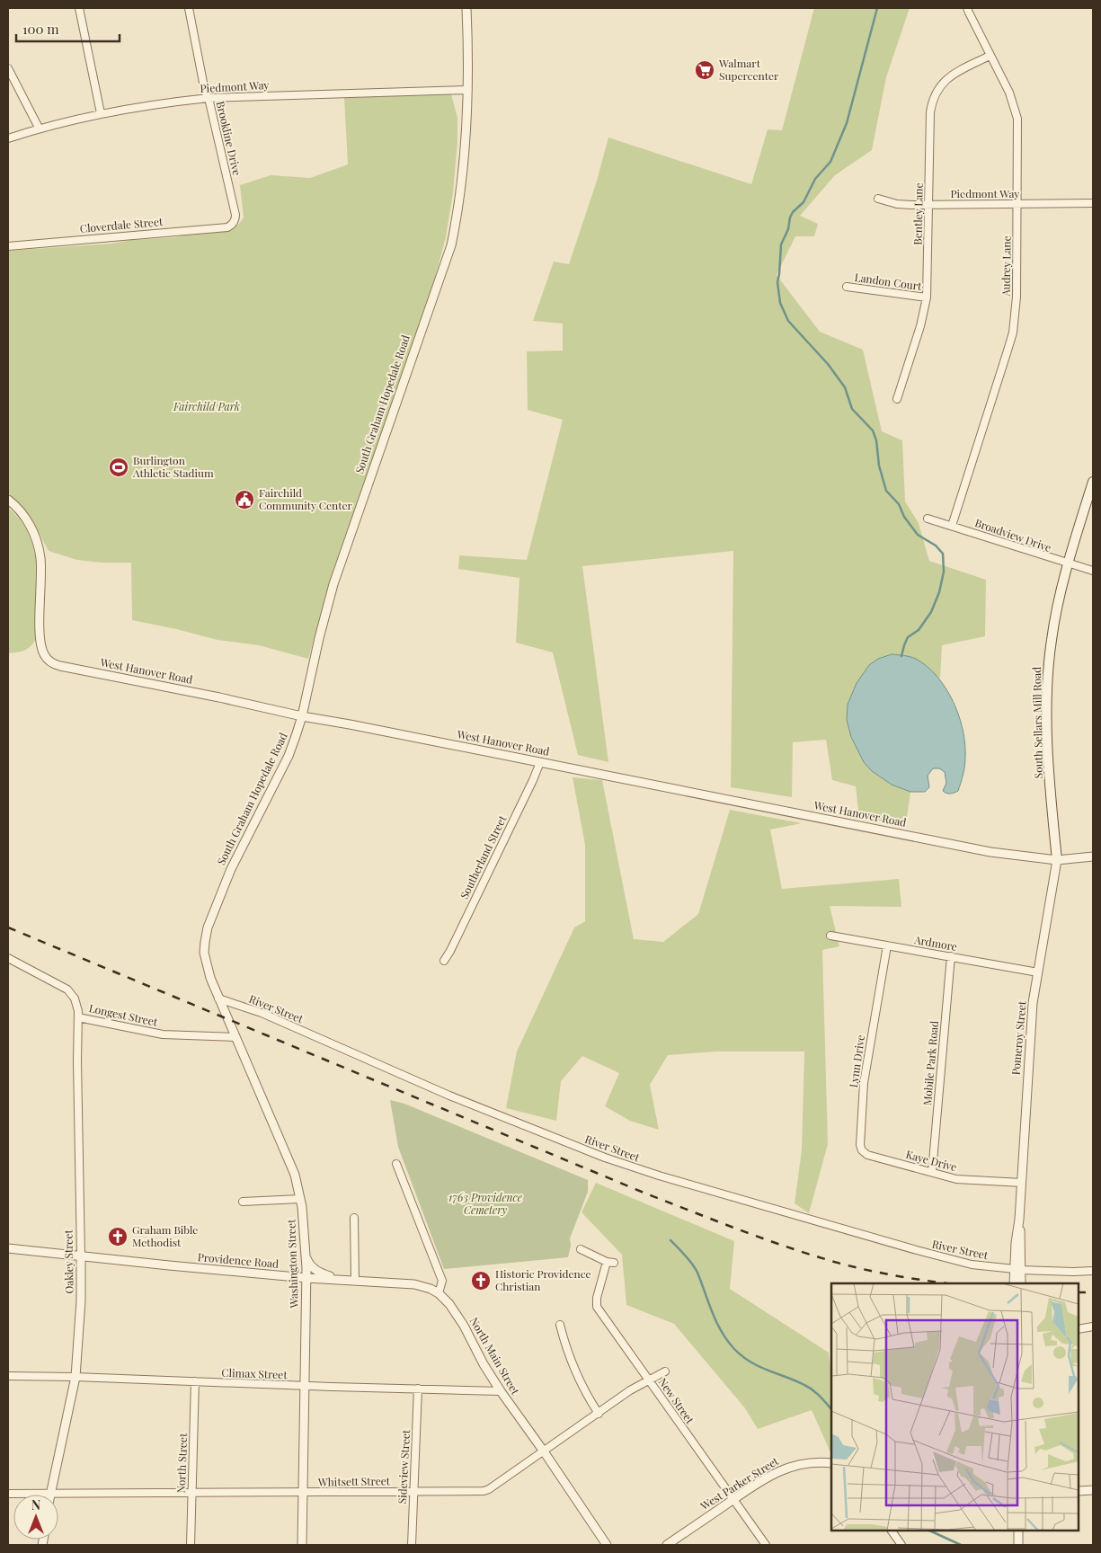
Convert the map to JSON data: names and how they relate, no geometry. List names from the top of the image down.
{
  "streets": {
    "main road": ["South Sellars Mill Road"],
    "street": [
      "Piedmont Way",
      "Brookline Drive",
      "Bentley Lane",
      "Cloverdale Street",
      "Audrey Lane",
      "Landon Court",
      "South Graham Hopedale Road",
      "Broadview Drive",
      "West Hanover Road",
      "Southerland Street",
      "Ardmore",
      "River Street",
      "Longest Street",
      "Pomeroy Street",
      "Lynn Drive",
      "Mobile Park Road",
      "Kaye Drive",
      "Providence Road",
      "Oakley Street",
      "Washington Street",
      "North Main Street",
      "Climax Street",
      "New Street",
      "North Street",
      "Sideview Street",
      "Whitsett Street",
      "West Parker Street"
    ]
  },
  "crossings": [
    ["Piedmont Way", "Brookline Drive"],
    ["Piedmont Way", "Bentley Lane"],
    ["Piedmont Way", "Audrey Lane"],
    ["Piedmont Way", "South Graham Hopedale Road"],
    ["Brookline Drive", "Cloverdale Street"],
    ["Bentley Lane", "Audrey Lane"],
    ["Bentley Lane", "Landon Court"],
    ["Audrey Lane", "Broadview Drive"],
    ["South Graham Hopedale Road", "West Hanover Road"],
    ["South Graham Hopedale Road", "River Street"],
    ["South Graham Hopedale Road", "Washington Street"],
    ["Broadview Drive", "South Sellars Mill Road"],
    ["West Hanover Road", "South Sellars Mill Road"],
    ["West Hanover Road", "Southerland Street"],
    ["West Hanover Road", "Pomeroy Street"],
    ["South Sellars Mill Road", "Pomeroy Street"],
    ["Ardmore", "Pomeroy Street"],
    ["Ardmore", "Lynn Drive"],
    ["Ardmore", "Mobile Park Road"],
    ["River Street", "Pomeroy Street"],
    ["River Street", "Washington Street"],
    ["Longest Street", "Oakley Street"],
    ["Longest Street", "Washington Street"],
    ["Pomeroy Street", "Kaye Drive"],
    ["Lynn Drive", "Kaye Drive"],
    ["Mobile Park Road", "Kaye Drive"],
    ["Providence Road", "Oakley Street"],
    ["Providence Road", "Washington Street"],
    ["Providence Road", "North Main Street"],
    ["Oakley Street", "Climax Street"],
    ["Oakley Street", "Whitsett Street"],
    ["Washington Street", "Climax Street"],
    ["Washington Street", "Whitsett Street"],
    ["North Main Street", "Climax Street"],
    ["North Main Street", "Whitsett Street"],
    ["Climax Street", "North Street"],
    ["Climax Street", "Sideview Street"],
    ["New Street", "Whitsett Street"],
    ["New Street", "West Parker Street"],
    ["North Street", "Whitsett Street"],
    ["Sideview Street", "Whitsett Street"]
  ],
  "parks": ["Fairchild Park", "1763 Providence Cemetery"],
  "places": {
    "supermarket": ["Walmart Supercenter"],
    "sports": ["Burlington Athletic Stadium"],
    "public building": ["Fairchild Community Center"],
    "church": ["Graham Bible Methodist", "Historic Providence Christian"]
  },
  "scale_bar": "100 m",
  "north": "top"
}
